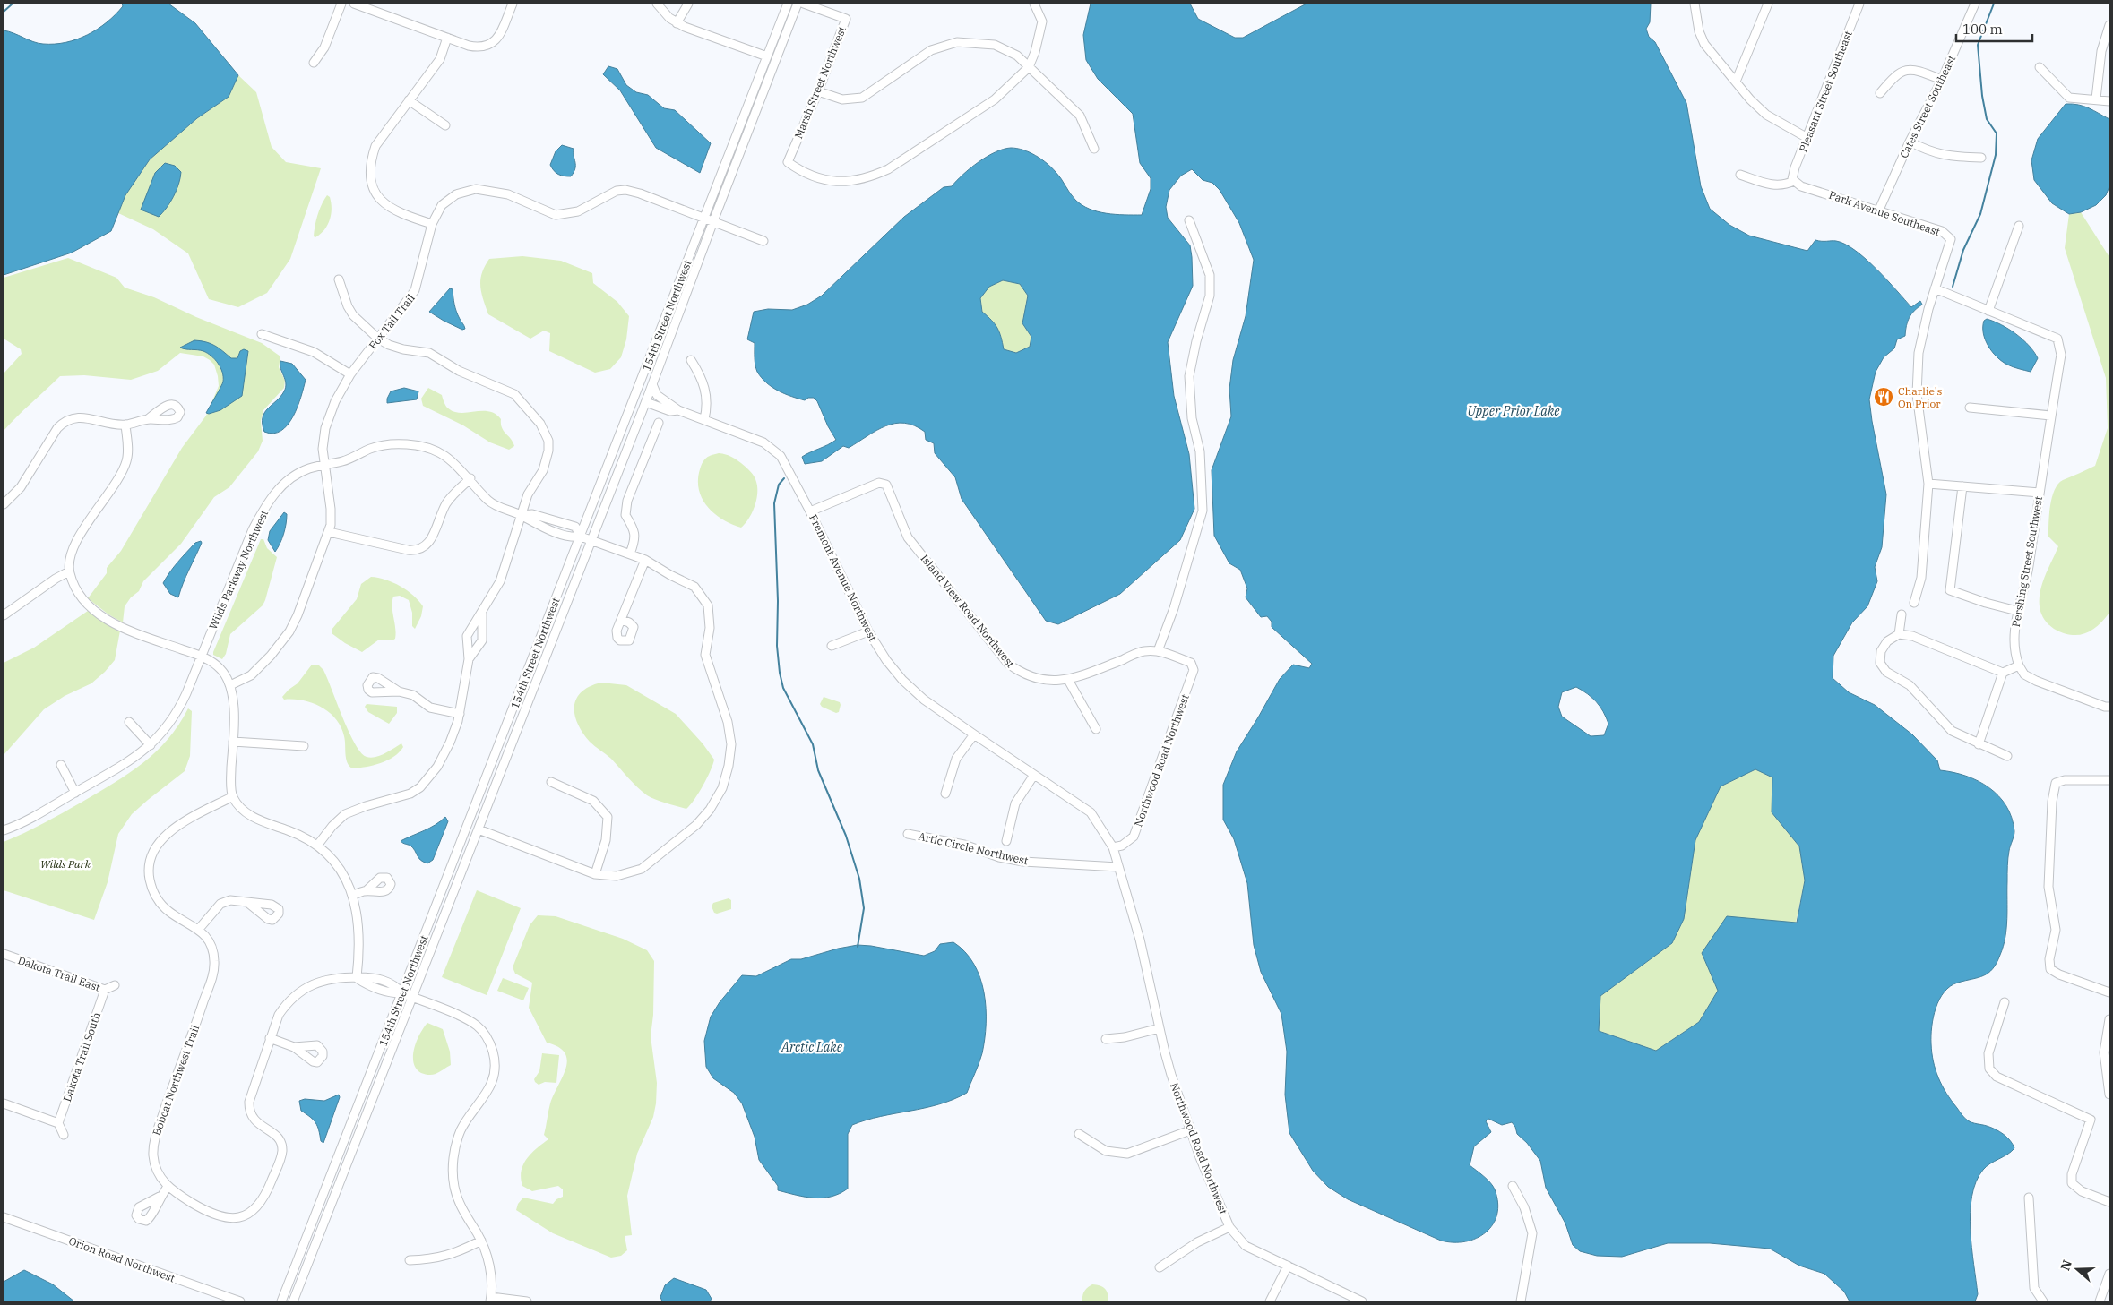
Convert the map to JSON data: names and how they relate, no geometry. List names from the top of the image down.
{
  "streets": {
    "street": [
      "Marsh Street Northwest",
      "Pleasant Street Southeast",
      "Cates Street Southeast",
      "Park Avenue Southeast",
      "154th Street Northwest",
      "Fox Tail Trail",
      "Pershing Street Southwest",
      "Wilds Parkway Northwest",
      "Fremont Avenue Northwest",
      "Island View Road Northwest",
      "Northwood Road Northwest",
      "Artic Circle Northwest",
      "Dakota Trail East",
      "Dakota Trail South",
      "Bobcat Northwest Trail",
      "Orion Road Northwest"
    ]
  },
  "crossings": [
    ["Pleasant Street Southeast", "Park Avenue Southeast"],
    ["Cates Street Southeast", "Park Avenue Southeast"],
    ["154th Street Northwest", "Fox Tail Trail"],
    ["154th Street Northwest", "Wilds Parkway Northwest"],
    ["154th Street Northwest", "Fremont Avenue Northwest"],
    ["154th Street Northwest", "Bobcat Northwest Trail"],
    ["Fox Tail Trail", "Wilds Parkway Northwest"],
    ["Fremont Avenue Northwest", "Island View Road Northwest"],
    ["Fremont Avenue Northwest", "Northwood Road Northwest"],
    ["Fremont Avenue Northwest", "Artic Circle Northwest"],
    ["Island View Road Northwest", "Northwood Road Northwest"],
    ["Northwood Road Northwest", "Artic Circle Northwest"],
    ["Dakota Trail East", "Dakota Trail South"]
  ],
  "water": ["Upper Prior Lake", "Arctic Lake"],
  "parks": ["Wilds Park"],
  "places": {
    "restaurant": ["Charlie's On Prior"]
  },
  "scale_bar": "100 m",
  "north": "left"
}
